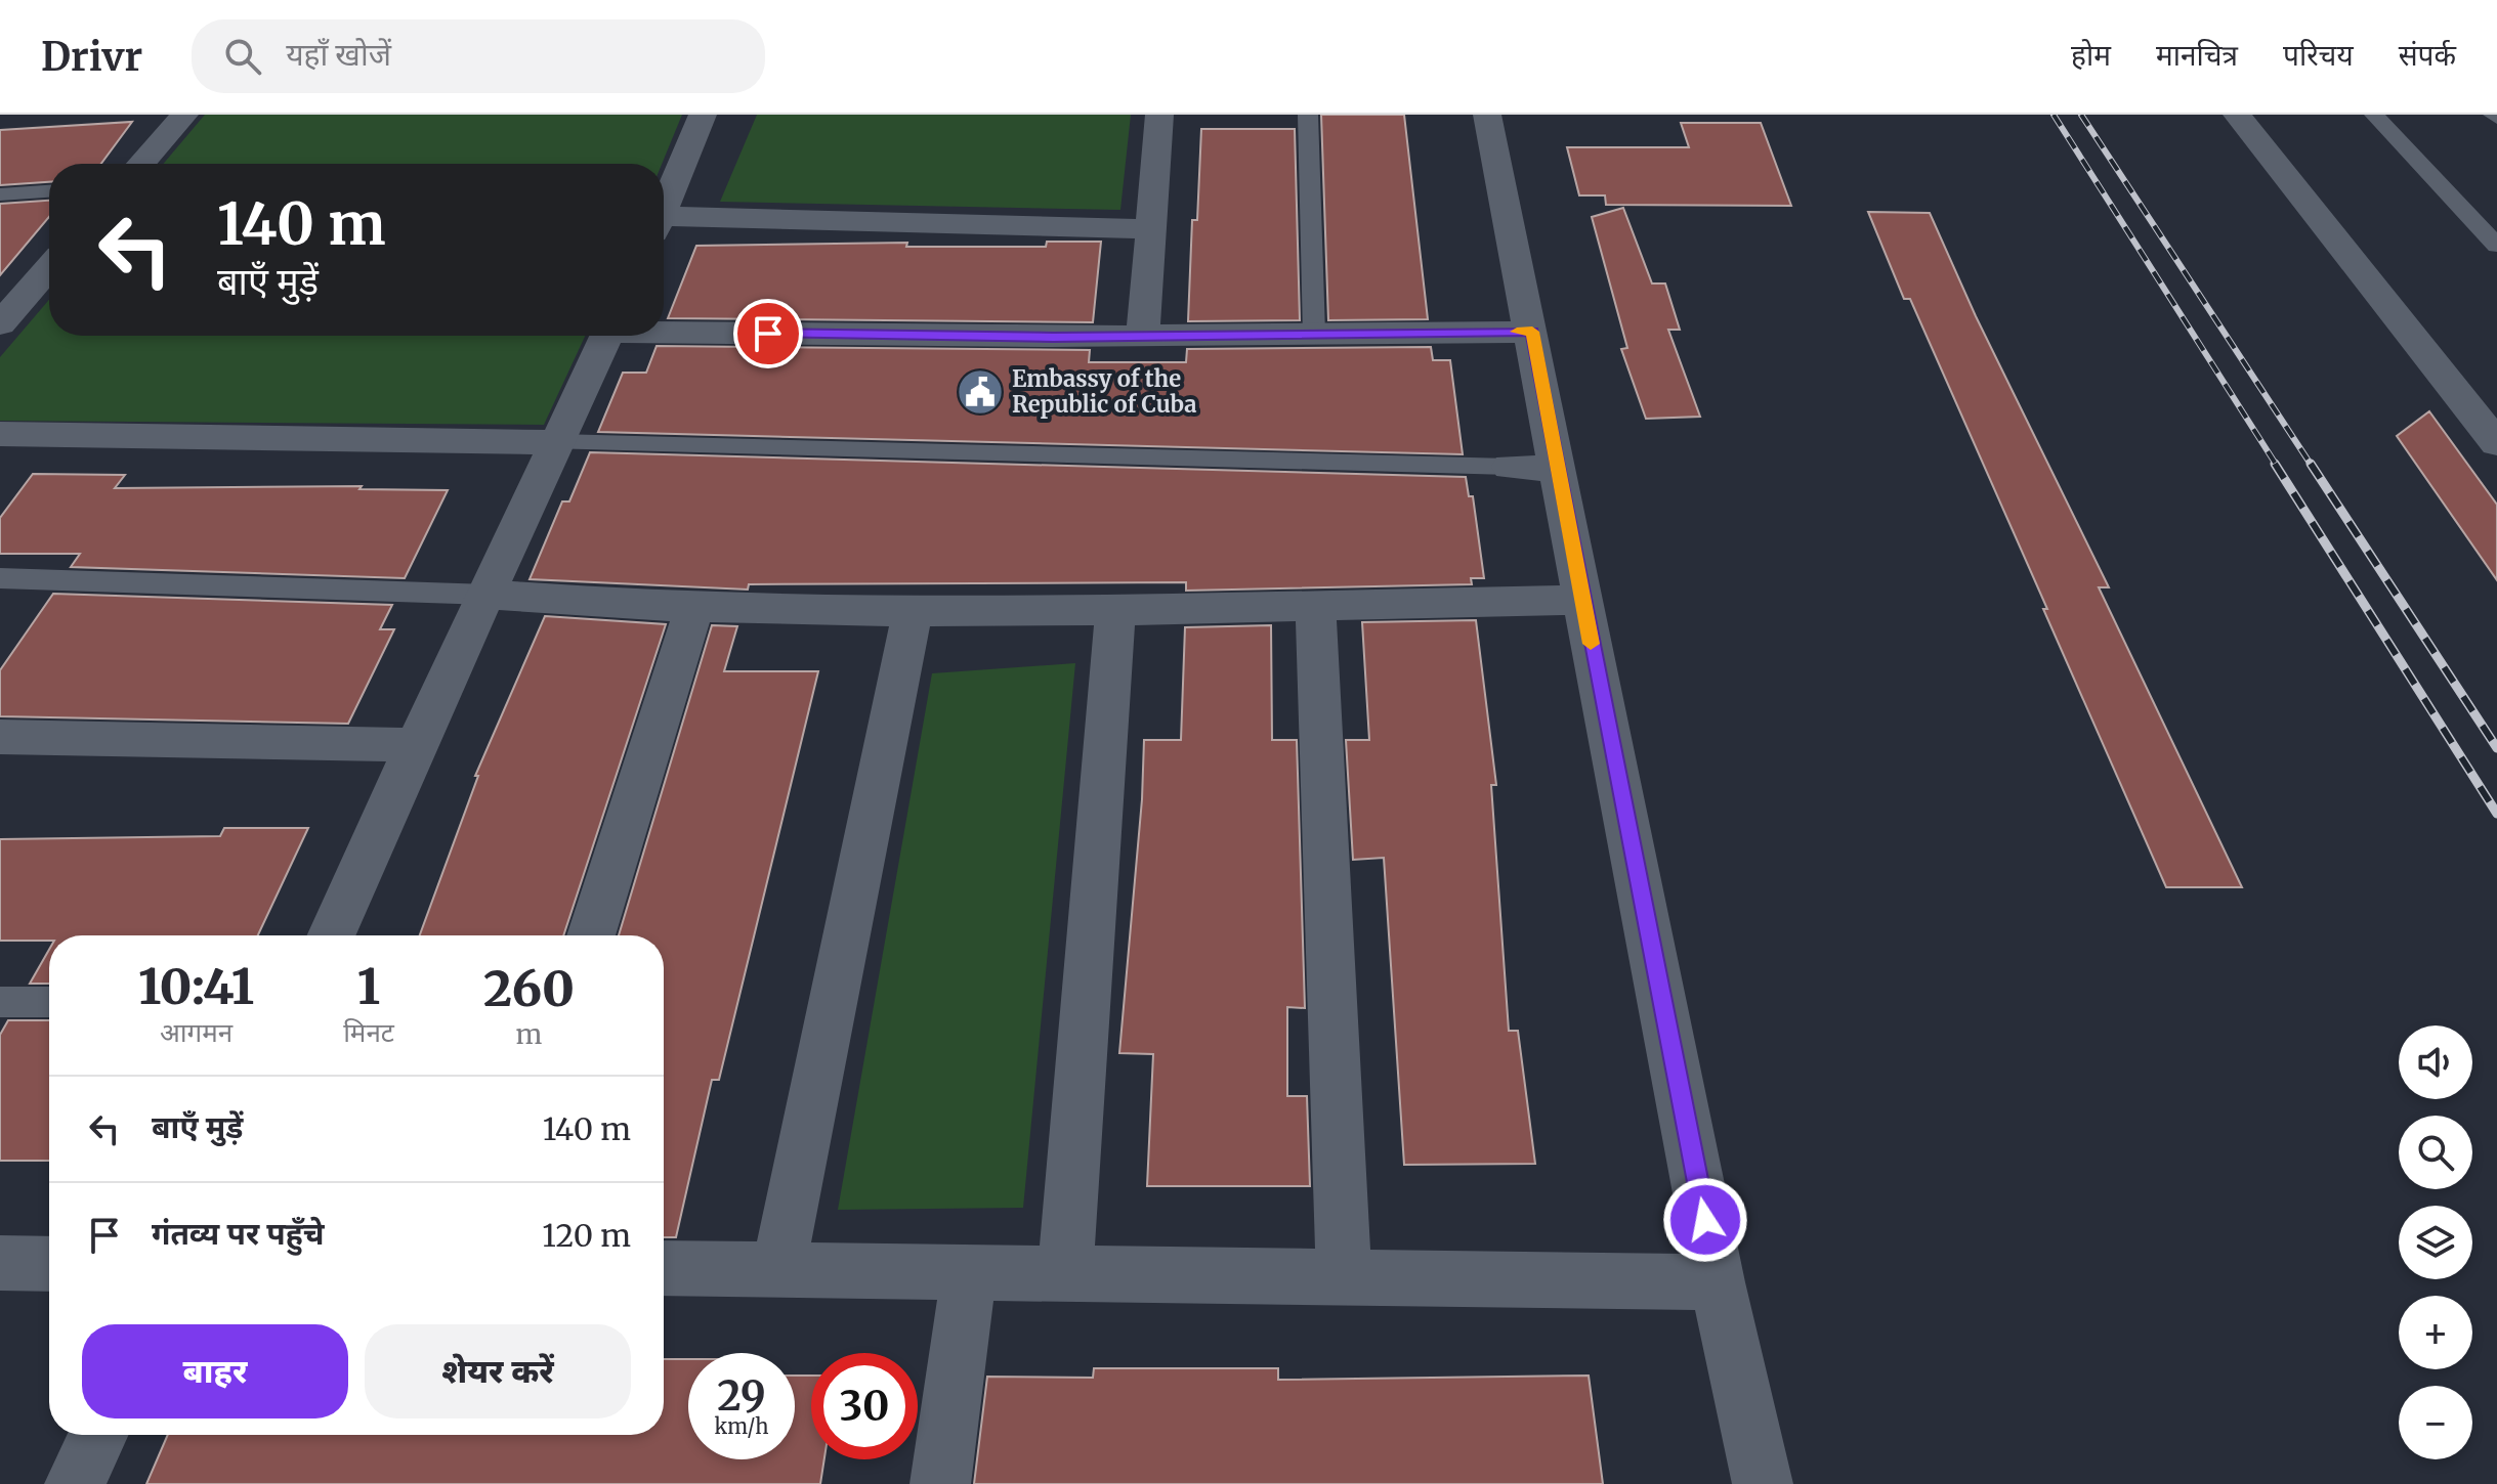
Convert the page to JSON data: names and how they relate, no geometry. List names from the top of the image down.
{
  "places": {
    "public building": ["Embassy of the Republic of Cuba"]
  },
  "page": {
    "header": "Drivr",
    "search": "यहाँ खोजें",
    "nav": [
      "होम",
      "मानचित्र",
      "परिचय",
      "संपर्क"
    ],
    "turn": ["140 m", "बाएँ मुड़ें"],
    "eta": [
      "10:41",
      "आगमन",
      "1",
      "मिनट",
      "260",
      "m"
    ],
    "map_buttons": ["+", "−"],
    "list": [
      {
        "name": "बाएँ मुड़ें",
        "value": "140 m"
      },
      {
        "name": "गंतव्य पर पहुँचे",
        "value": "120 m"
      }
    ],
    "buttons": ["बाहर", "शेयर करें"],
    "speed": "29 km/h",
    "limit": "30"
  }
}
